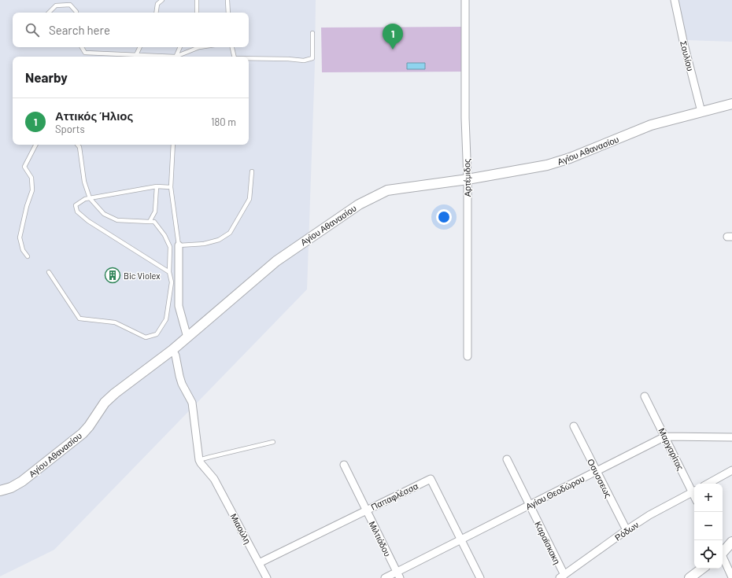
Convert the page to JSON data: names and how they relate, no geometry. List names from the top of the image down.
{
  "streets": {
    "street": [
      "Σουλίου",
      "Αγίου Αθανασίου",
      "Αρτέμιδος",
      "Μαργαρίτας",
      "Οσυσσεως",
      "Αγίου Θεοδώρου",
      "Παπαφλέσσα",
      "Μιαούλη",
      "Ρόδων",
      "Μιλτιάδου",
      "Καραϊσκακη"
    ]
  },
  "crossings": [
    ["Σουλίου", "Αγίου Αθανασίου"],
    ["Αγίου Αθανασίου", "Αρτέμιδος"],
    ["Μαργαρίτας", "Αγίου Θεοδώρου"],
    ["Μαργαρίτας", "Ρόδων"],
    ["Οσυσσεως", "Αγίου Θεοδώρου"],
    ["Οσυσσεως", "Ρόδων"],
    ["Αγίου Θεοδώρου", "Παπαφλέσσα"],
    ["Αγίου Θεοδώρου", "Μιλτιάδου"],
    ["Αγίου Θεοδώρου", "Καραϊσκακη"],
    ["Παπαφλέσσα", "Μιαούλη"],
    ["Παπαφλέσσα", "Μιλτιάδου"],
    ["Ρόδων", "Καραϊσκακη"]
  ],
  "places": {
    "building": ["Bic Violex"]
  },
  "page": {
    "search": "Search here",
    "pins": "1",
    "heading": "Nearby",
    "list": [
      {
        "mark": "1",
        "name": "Αττικός Ήλιος",
        "note": "Sports",
        "value": "180 m"
      }
    ],
    "map_buttons": ["+", "−"]
  }
}
